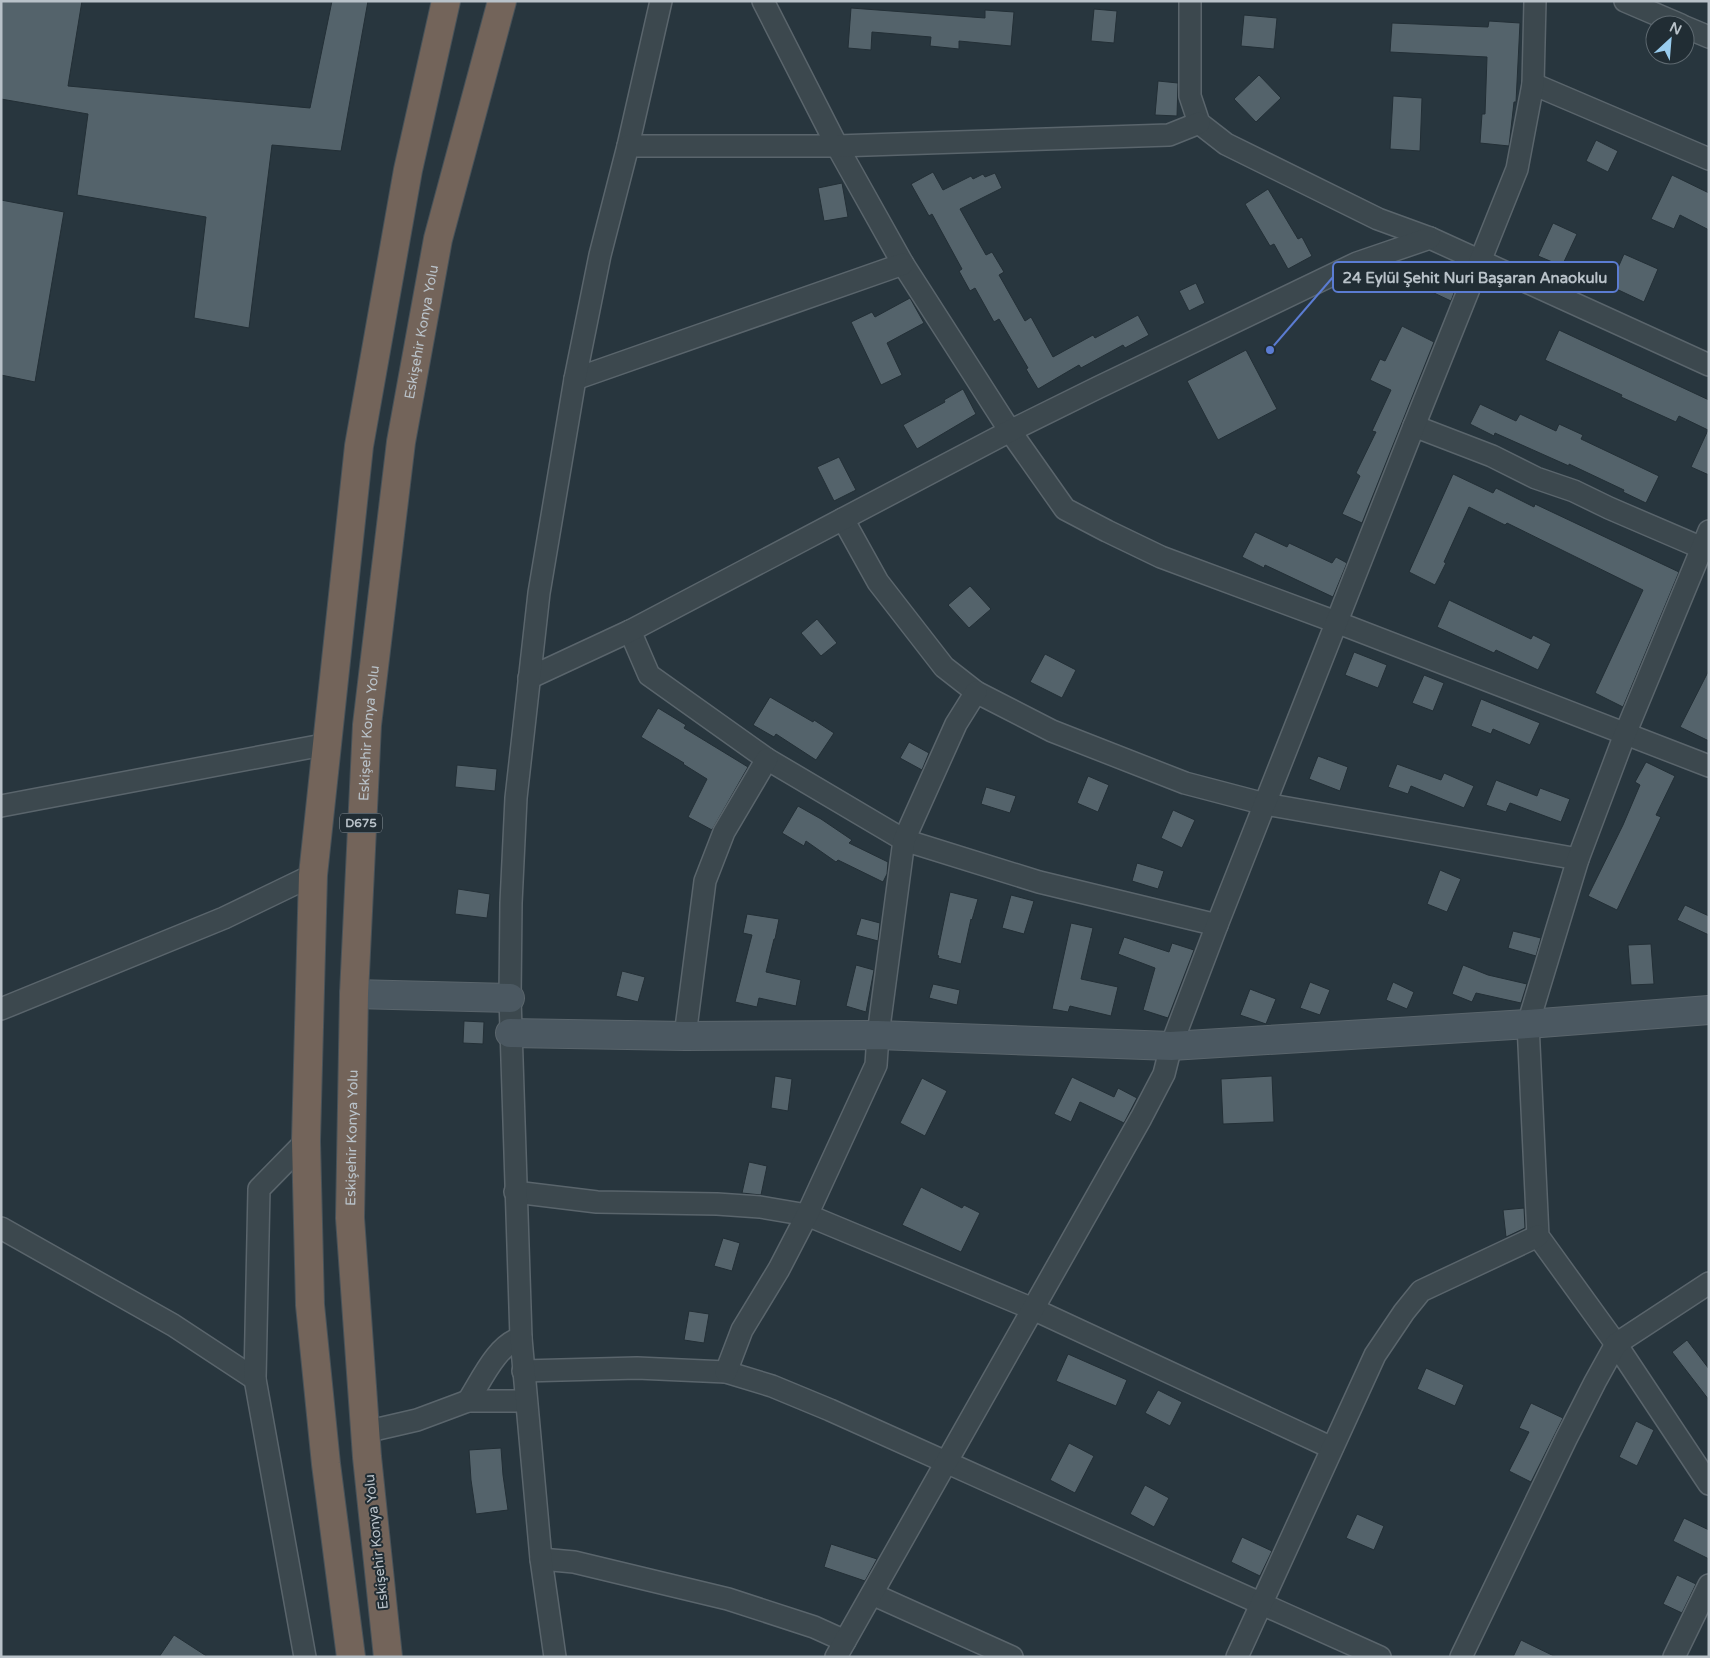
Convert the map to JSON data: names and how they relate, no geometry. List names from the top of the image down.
{
  "streets": {
    "highway": ["Eskişehir Konya Yolu", "D675"]
  },
  "places": ["24 Eylül Şehit Nuri Başaran Anaokulu"],
  "north": "top right"
}
